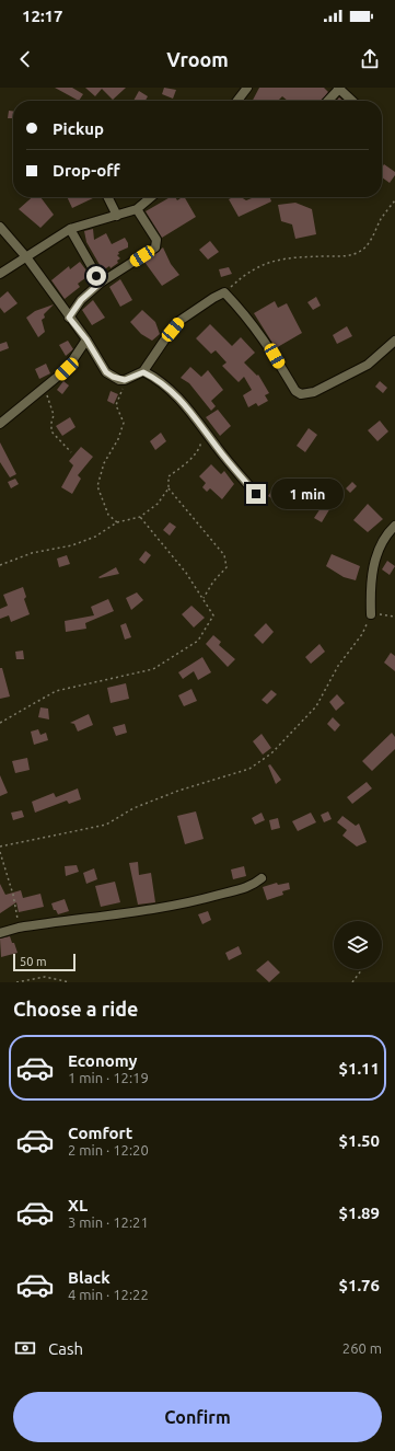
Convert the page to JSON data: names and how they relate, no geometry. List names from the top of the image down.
{
  "scale_bar": "50 m",
  "page": {
    "status": "12:17",
    "header": "Vroom",
    "banner": ["Pickup", "Drop-off"],
    "bubble": "1 min",
    "scale": "50 m",
    "heading": "Choose a ride",
    "list": [
      {
        "name": "Economy",
        "note": "1 min · 12:19",
        "value": "$1.11"
      },
      {
        "name": "Comfort",
        "note": "2 min · 12:20",
        "value": "$1.50"
      },
      {
        "name": "XL",
        "note": "3 min · 12:21",
        "value": "$1.89"
      },
      {
        "name": "Black",
        "note": "4 min · 12:22",
        "value": "$1.76"
      }
    ],
    "pay": ["Cash", "260 m"],
    "buttons": "Confirm"
  }
}
